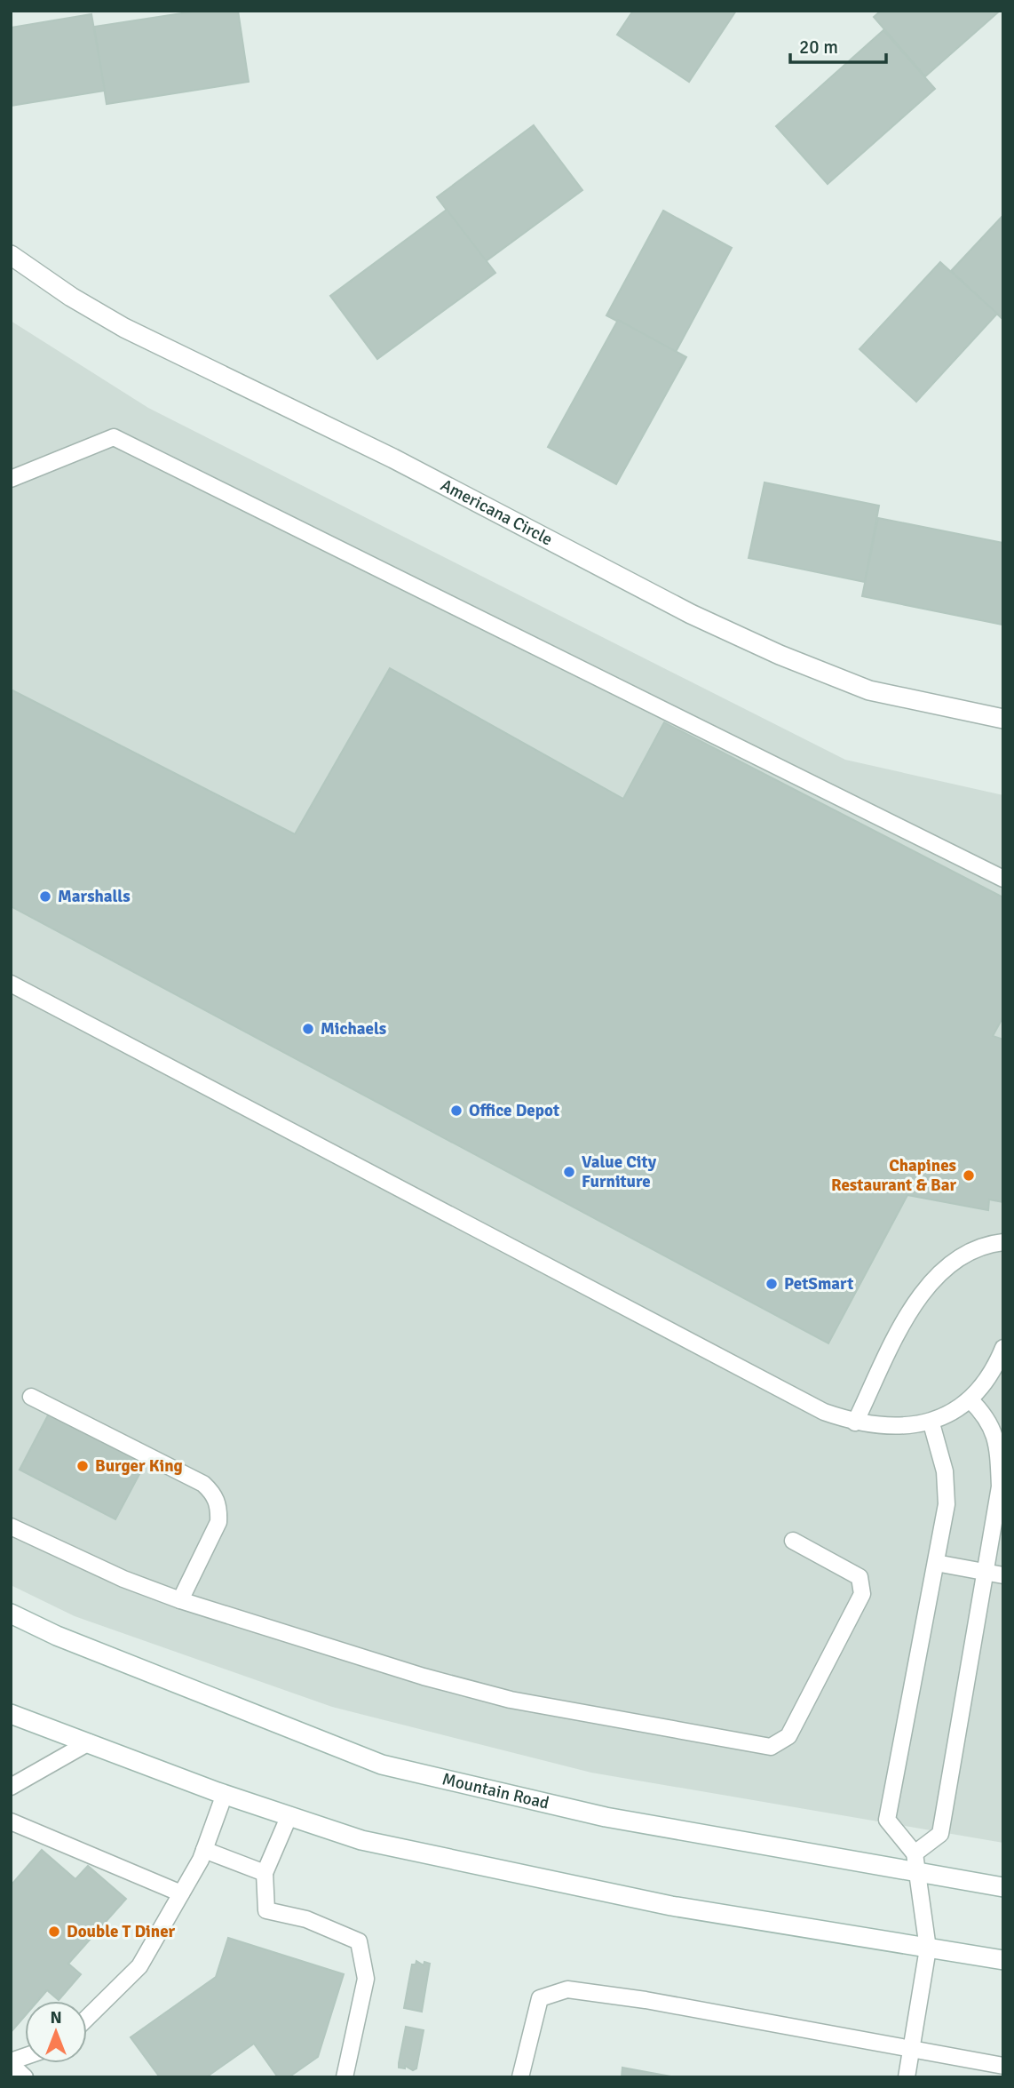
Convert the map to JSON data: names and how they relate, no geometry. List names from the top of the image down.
{
  "streets": {
    "main road": ["Americana Circle", "Mountain Road"]
  },
  "places": [
    "Marshalls",
    "Michaels",
    "Office Depot",
    "Value City Furniture",
    "Chapines Restaurant & Bar",
    "PetSmart",
    "Burger King",
    "Double T Diner"
  ],
  "scale_bar": "20 m",
  "north": "top"
}
